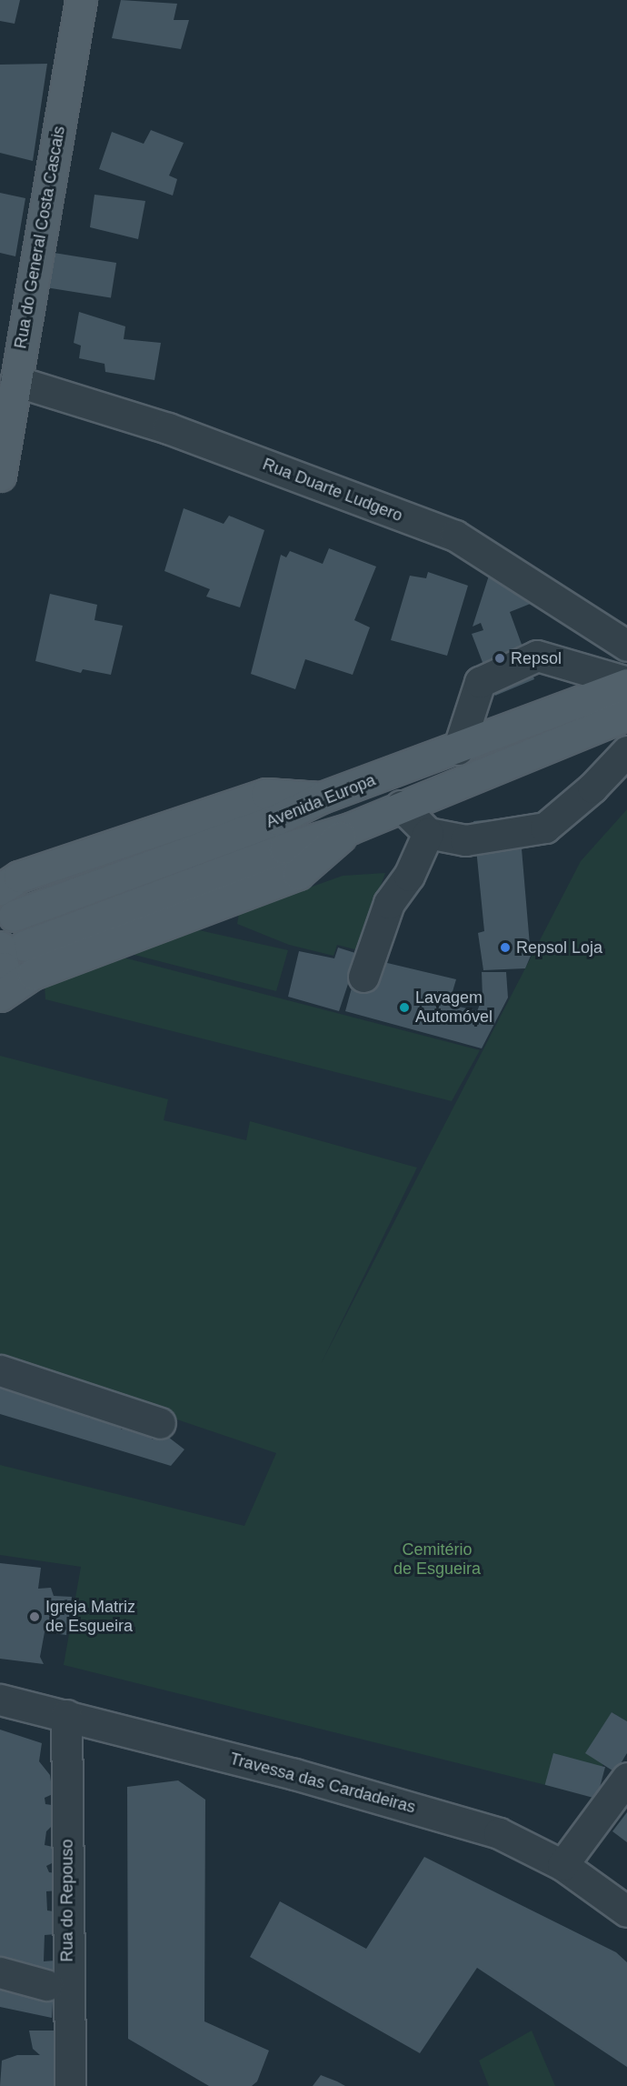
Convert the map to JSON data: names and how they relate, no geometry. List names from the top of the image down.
{
  "streets": {
    "main road": ["Rua do General Costa Cascais", "Avenida Europa"],
    "street": ["Rua Duarte Ludgero", "Travessa das Cardadeiras", "Rua do Repouso"]
  },
  "crossings": [
    ["Rua do General Costa Cascais", "Rua Duarte Ludgero"],
    ["Travessa das Cardadeiras", "Rua do Repouso"]
  ],
  "parks": ["Cemitério de Esgueira"],
  "places": [
    "Repsol",
    "Repsol Loja",
    "Lavagem Automóvel",
    "Igreja Matriz de Esgueira"
  ]
}
